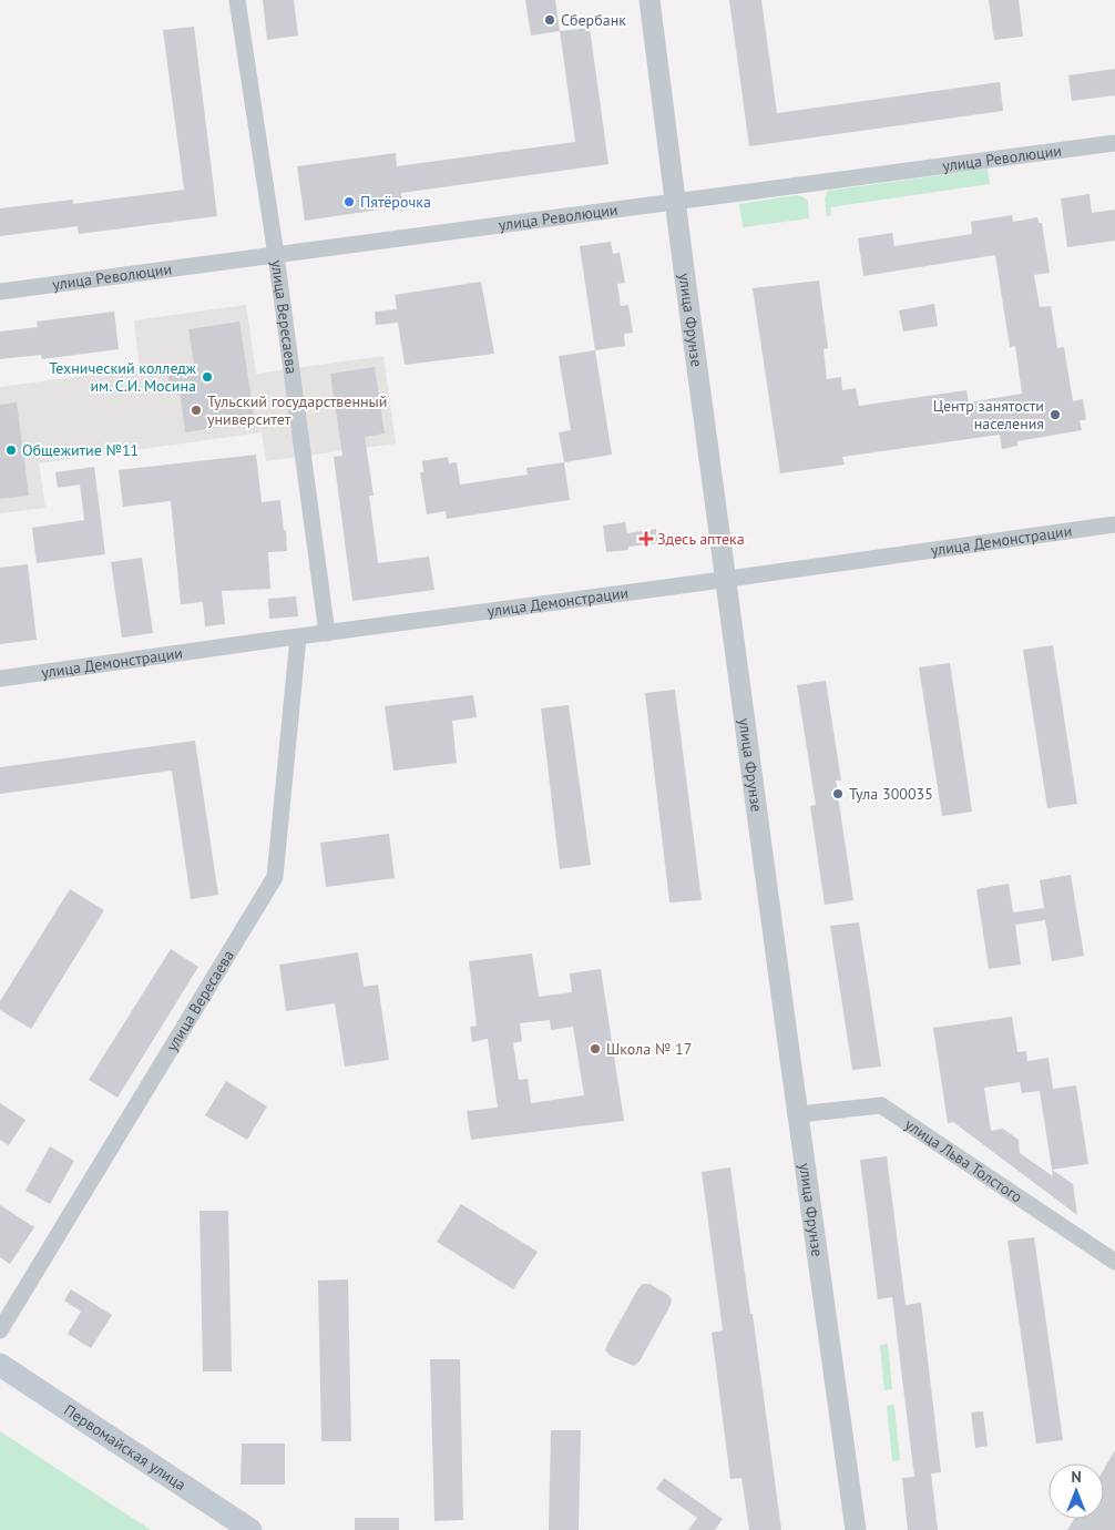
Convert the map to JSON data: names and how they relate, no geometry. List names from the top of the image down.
{
  "streets": {
    "main road": ["Первомайская улица"],
    "street": [
      "улица Революции",
      "улица Вересаева",
      "улица Фрунзе",
      "улица Демонстрации",
      "улица Льва Толстого"
    ]
  },
  "crossings": [
    ["улица Революции", "улица Вересаева"],
    ["улица Революции", "улица Фрунзе"],
    ["улица Вересаева", "улица Демонстрации"],
    ["улица Фрунзе", "улица Демонстрации"],
    ["улица Фрунзе", "улица Льва Толстого"]
  ],
  "places": {
    "other": [
      "Сбербанк",
      "Пятёрочка",
      "Технический колледж им. С.И. Мосина",
      "Тульский государственный университет",
      "Центр занятости населения",
      "Общежитие №11",
      "Тула 300035",
      "Школа № 17"
    ],
    "health": ["Здесь аптека"]
  },
  "north": "top"
}
